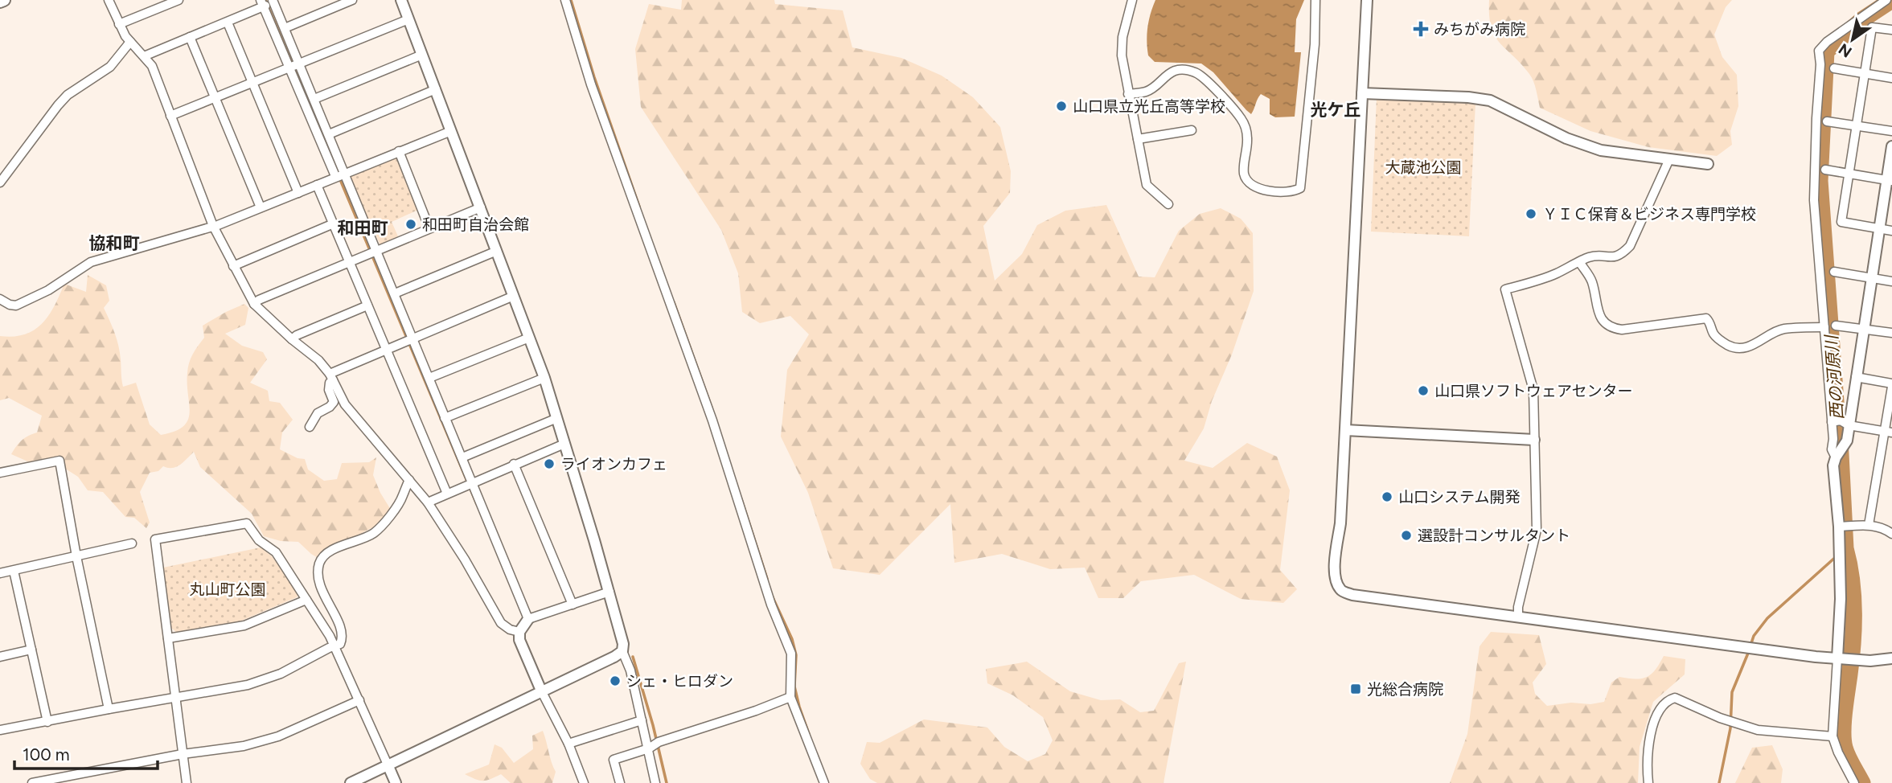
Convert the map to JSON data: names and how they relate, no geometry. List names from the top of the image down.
{
  "districts": ["光ケ丘", "和田町", "協和町"],
  "water": ["西の河原川"],
  "parks": ["大蔵池公園", "丸山町公園"],
  "places": {
    "health": ["みちがみ病院"],
    "other": [
      "山口県立光丘高等学校",
      "ＹＩＣ保育＆ビジネス専門学校",
      "和田町自治会館",
      "山口県ソフトウェアセンター",
      "ライオンカフェ",
      "山口システム開発",
      "選設計コンサルタント",
      "シェ・ヒロダン"
    ],
    "transit": ["光総合病院"]
  },
  "scale_bar": "100 m",
  "north": "bottom left"
}
